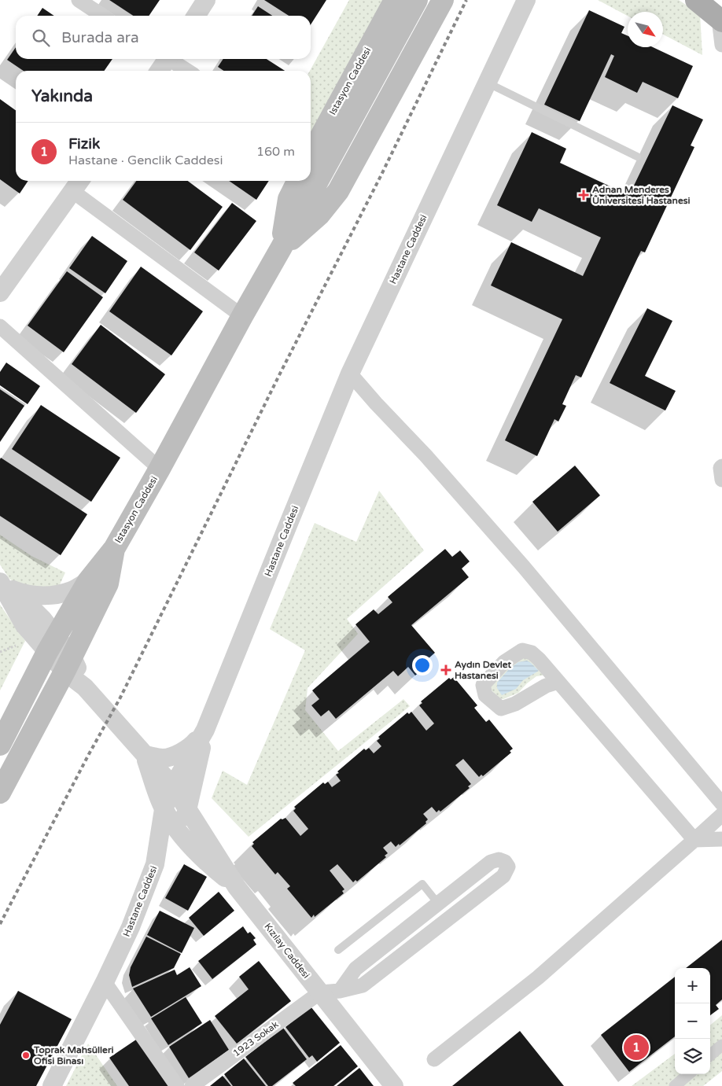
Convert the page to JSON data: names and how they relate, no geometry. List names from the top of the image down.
{
  "streets": {
    "main road": ["Istasyon Caddesi"],
    "street": ["Hastane Caddesi", "Kızılay Caddesi", "1923 Sokak"]
  },
  "crossings": [
    ["Istasyon Caddesi", "Kızılay Caddesi"],
    ["Hastane Caddesi", "Kızılay Caddesi"],
    ["Kızılay Caddesi", "1923 Sokak"]
  ],
  "places": {
    "health": ["Adnan Menderes Üniversitesi Hastanesi", "Aydın Devlet Hastanesi"],
    "other": ["Toprak Mahsülleri Ofisi Binası"]
  },
  "north": "bottom right",
  "page": {
    "search": "Burada ara",
    "heading": "Yakında",
    "list": [
      {
        "mark": "1",
        "name": "Fizik",
        "note": "Hastane · Genclik Caddesi",
        "value": "160 m"
      }
    ],
    "map_buttons": ["+", "−"],
    "pins": "1"
  }
}
